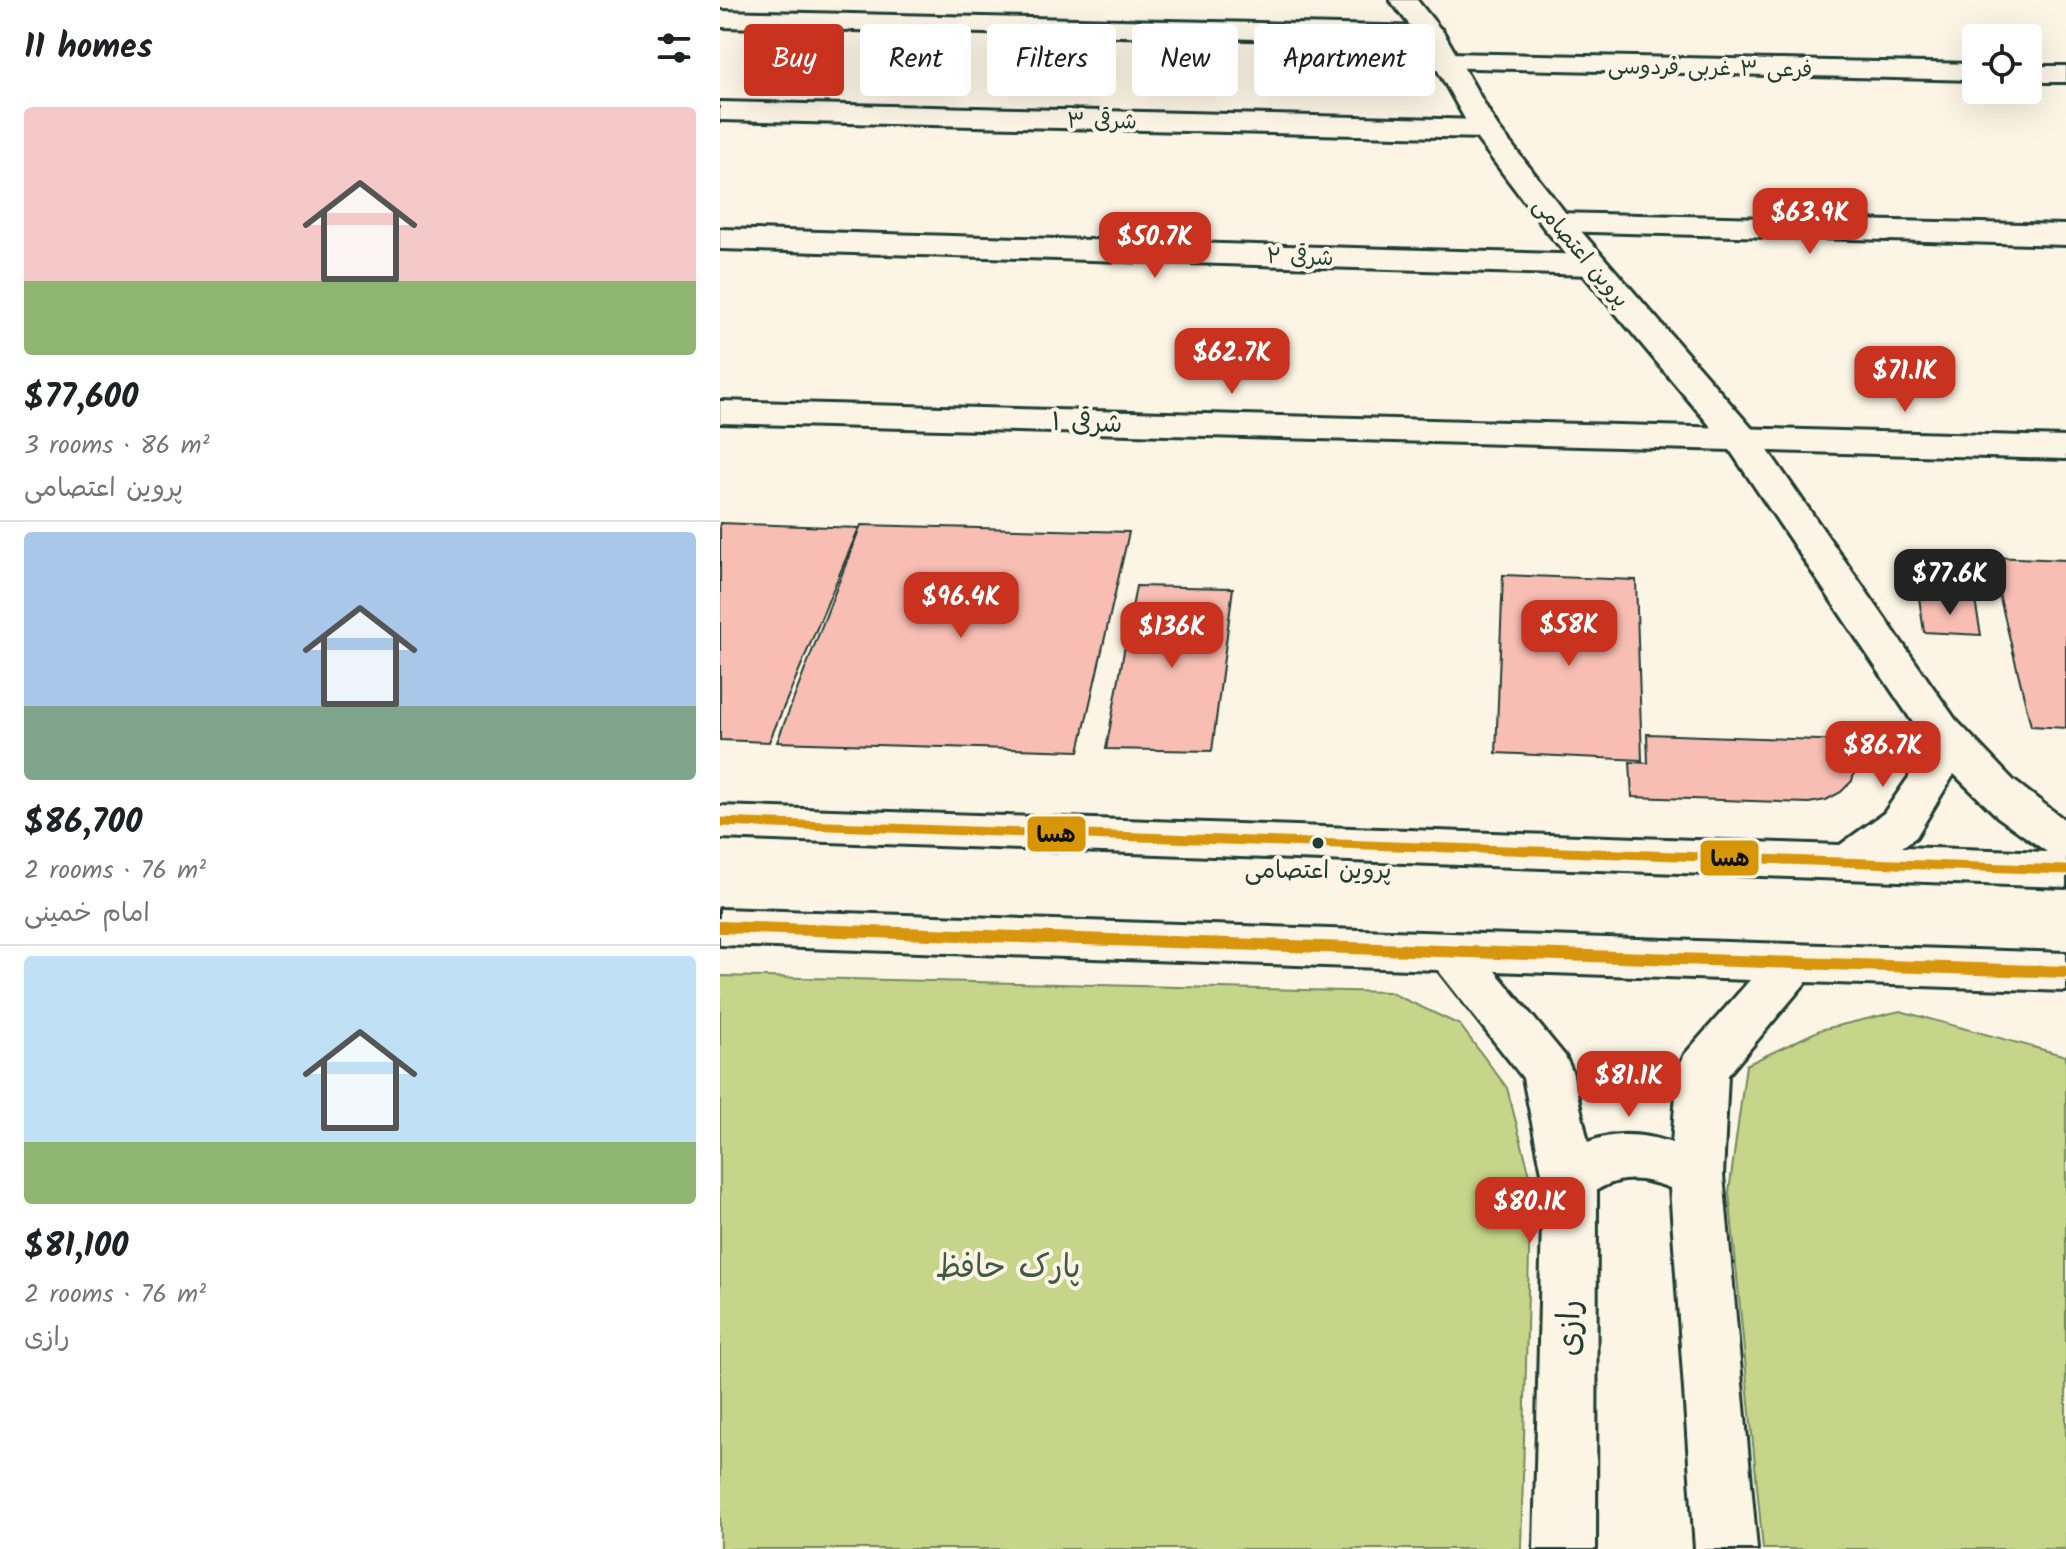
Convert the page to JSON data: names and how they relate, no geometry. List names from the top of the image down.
{
  "streets": {
    "street": [
      "فرعی ۳ غربی فردوسی",
      "۳ شرقی",
      "پروین اعتصامی",
      "۲ شرقی",
      "۱ شرقی",
      "رازی"
    ]
  },
  "crossings": [
    ["فرعی ۳ غربی فردوسی", "پروین اعتصامی"],
    ["۳ شرقی", "پروین اعتصامی"],
    ["پروین اعتصامی", "۲ شرقی"],
    ["پروین اعتصامی", "۱ شرقی"]
  ],
  "parks": ["پارک حافظ"],
  "places": ["پروین اعتصامی"],
  "lines": ["transit line هسا"],
  "page": {
    "heading": "11 homes",
    "chip": [
      "Buy",
      "Rent",
      "Filters",
      "New",
      "Apartment"
    ],
    "list": [
      {
        "name": "$77,600",
        "note": "3 rooms · 86 m² · پروین اعتصامی"
      },
      {
        "name": "$86,700",
        "note": "2 rooms · 76 m² · امام خمینی"
      },
      {
        "name": "$81,100",
        "note": "2 rooms · 76 m² · رازی"
      }
    ],
    "price": [
      "$63.9K",
      "$50.7K",
      "$62.7K",
      "$71.1K",
      "$77.6K",
      "$96.4K",
      "$58K",
      "$136K",
      "$86.7K",
      "$81.1K",
      "$80.1K"
    ]
  }
}
